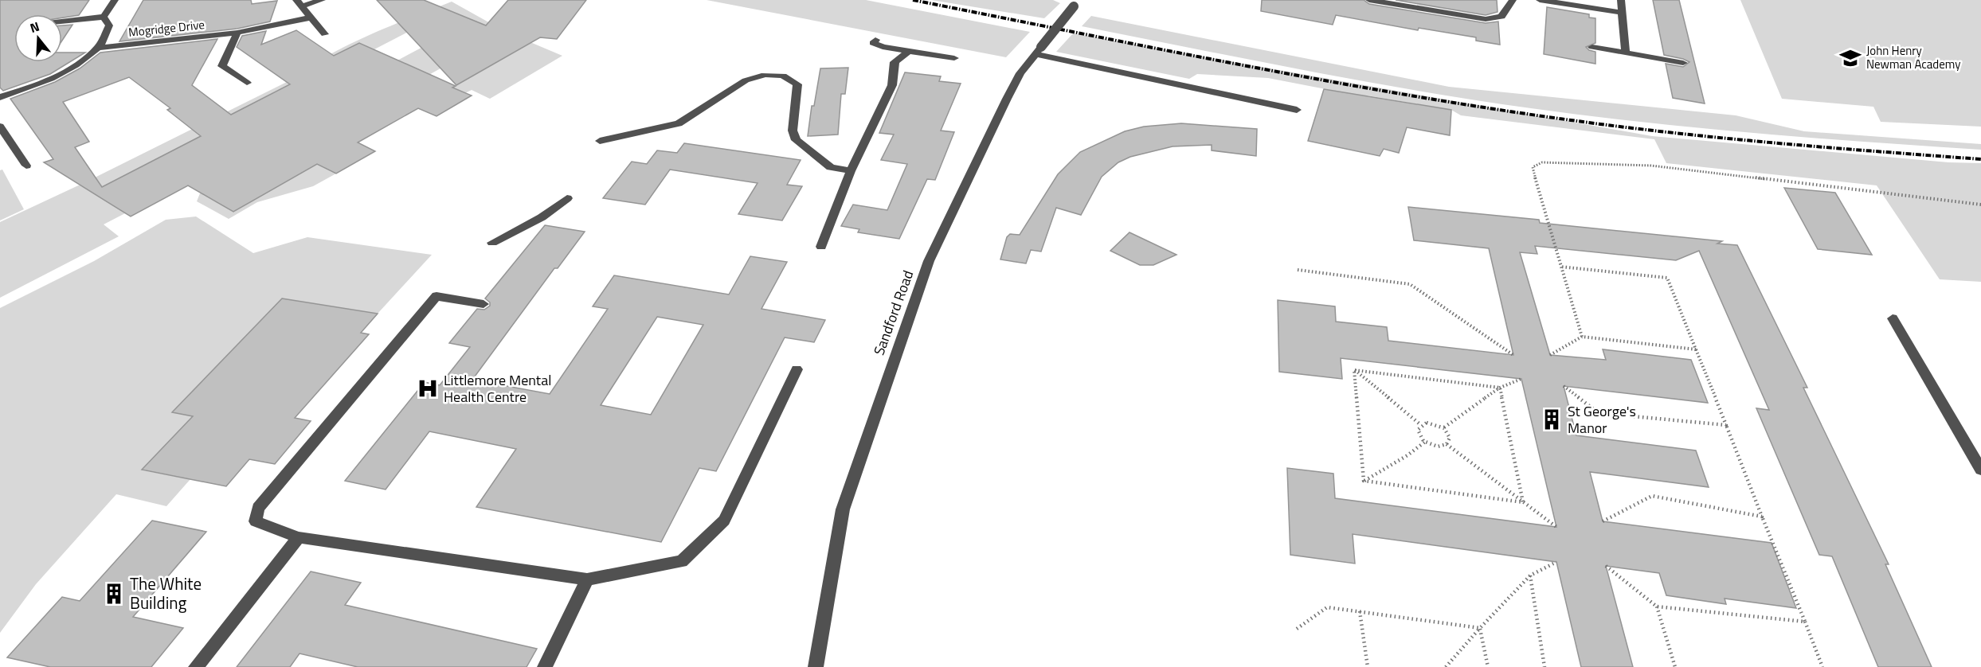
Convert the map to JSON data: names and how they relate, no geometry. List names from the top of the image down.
{
  "streets": {
    "street": ["Mogridge Drive", "Sandford Road"]
  },
  "places": {
    "school or university": ["John Henry Newman Academy"],
    "hospital": ["Littlemore Mental Health Centre"],
    "building": ["St George's Manor", "The White Building"]
  },
  "north": "top"
}
